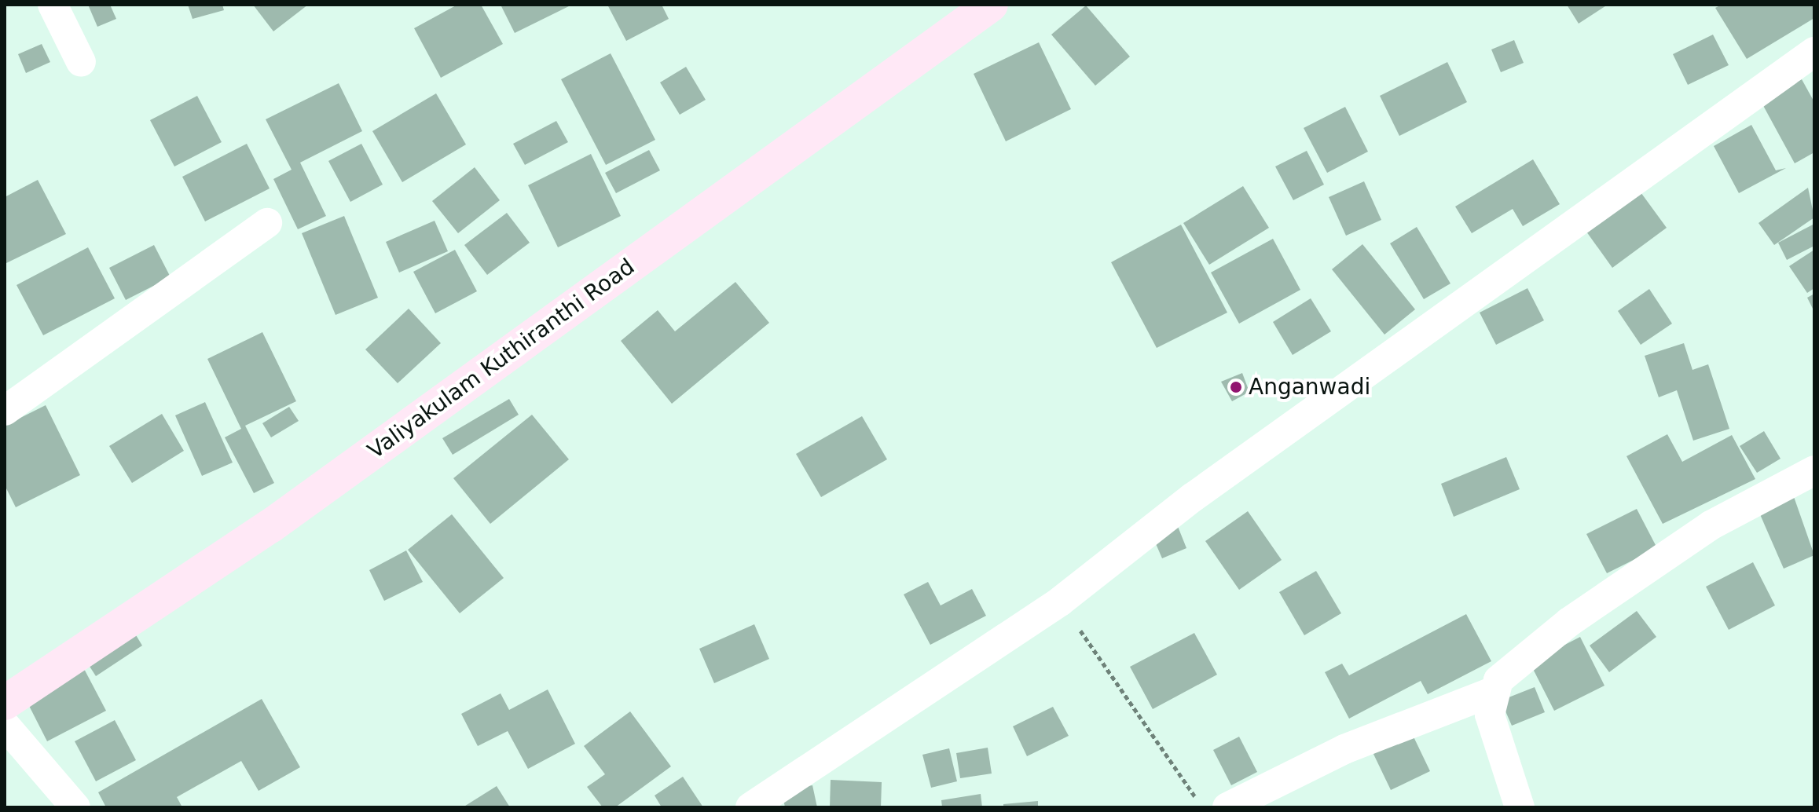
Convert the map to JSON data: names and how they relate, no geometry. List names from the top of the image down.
{
  "streets": {
    "street": ["Valiyakulam Kuthiranthi Road"]
  },
  "places": ["Anganwadi"]
}
